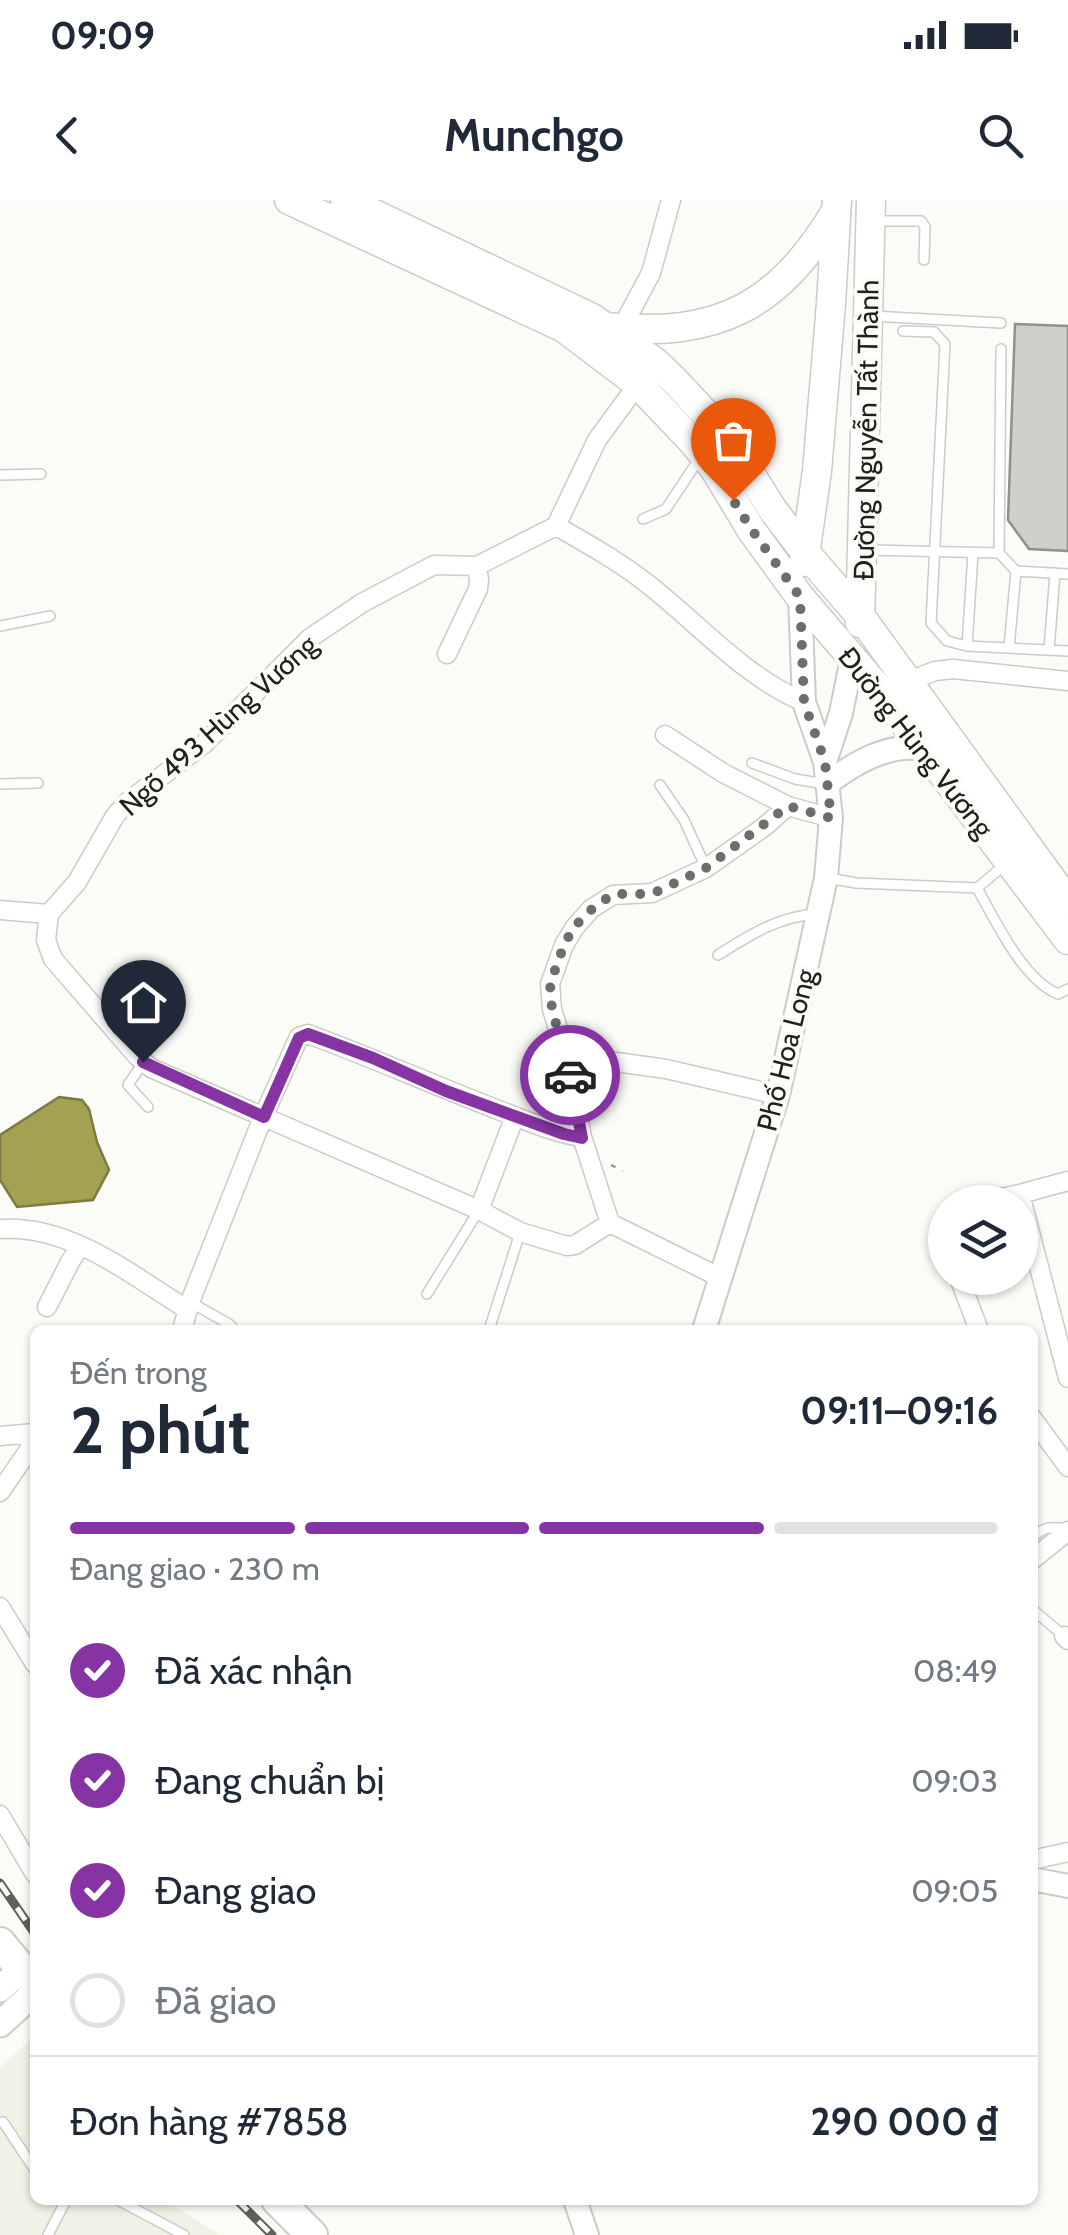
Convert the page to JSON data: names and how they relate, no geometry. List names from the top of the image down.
{
  "streets": {
    "main road": ["Đường Nguyễn Tất Thành", "Đường Hùng Vương"],
    "street": ["Ngõ 493 Hùng Vương", "Phố Hoa Long"]
  },
  "crossings": [
    ["Đường Nguyễn Tất Thành", "Đường Hùng Vương"],
    ["Đường Nguyễn Tất Thành", "Phố Hoa Long"],
    ["Đường Hùng Vương", "Phố Hoa Long"]
  ],
  "page": {
    "status": "09:09",
    "header": "Munchgo",
    "heading": ["2 phút", "Đến trong", "09:11–09:16"],
    "panel": ["Đơn hàng #7858", "290 000 ₫"],
    "bar": "Đang giao · 230 m",
    "list": [
      ["Đã xác nhận", "08:49"],
      ["Đang chuẩn bị", "09:03"],
      ["Đang giao", "09:05"],
      "Đã giao"
    ]
  }
}
